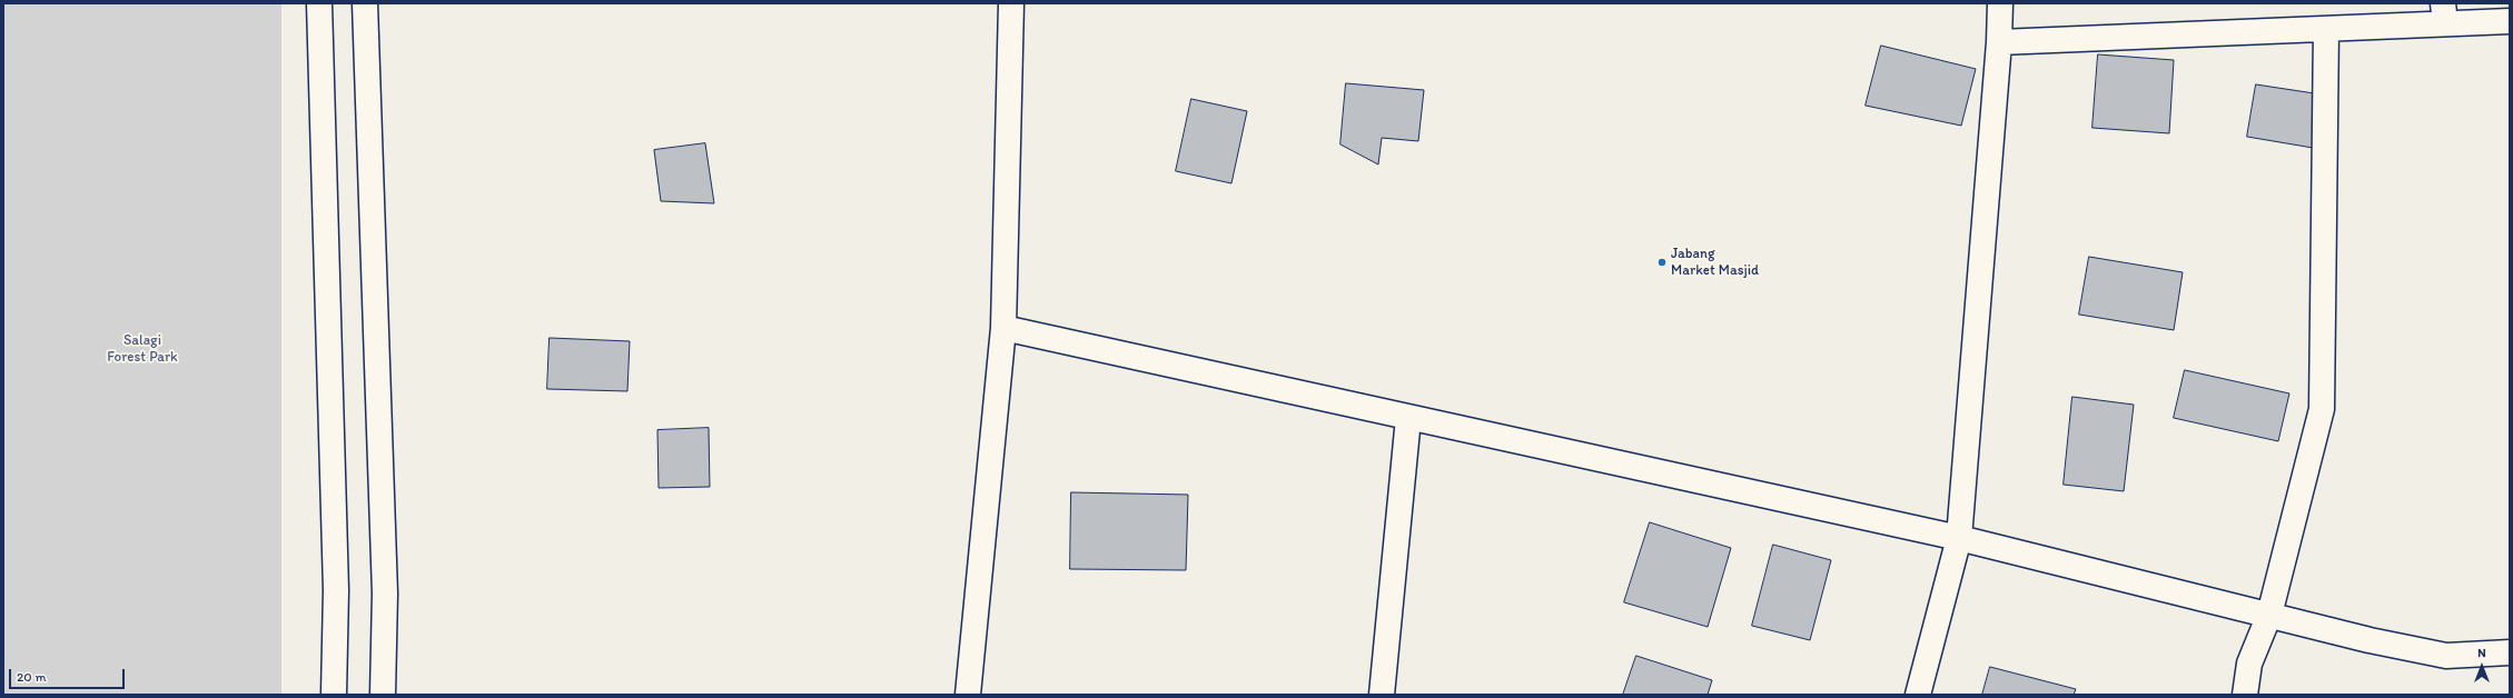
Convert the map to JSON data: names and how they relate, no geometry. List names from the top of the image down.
{
  "parks": ["Salagi Forest Park"],
  "places": ["Jabang Market Masjid"],
  "scale_bar": "20 m",
  "north": "top"
}
